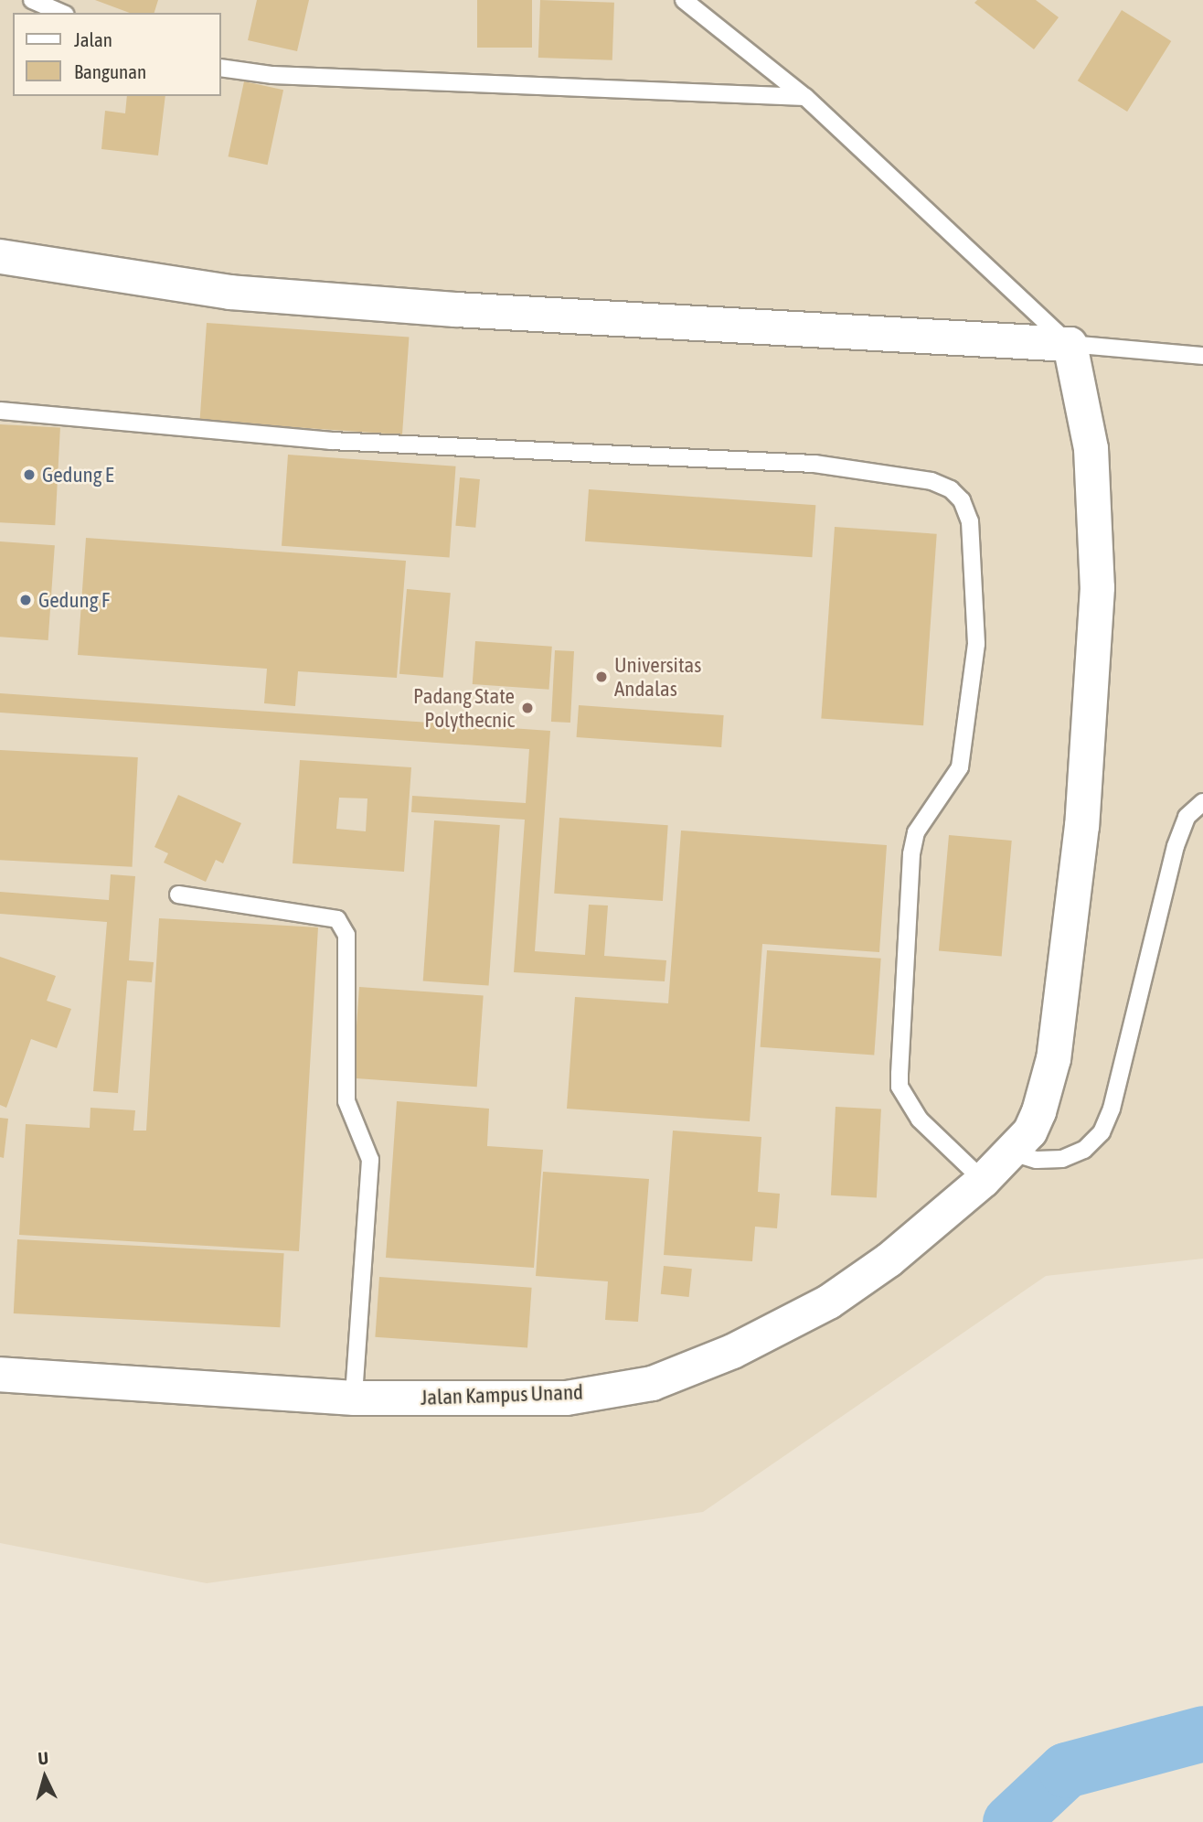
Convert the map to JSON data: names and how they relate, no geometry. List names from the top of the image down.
{
  "streets": {
    "street": ["Jalan Kampus Unand"]
  },
  "places": [
    "Gedung E",
    "Gedung F",
    "Universitas Andalas",
    "Padang State Polythecnic"
  ],
  "legend": ["Jalan", "Bangunan"],
  "north": "top"
}
